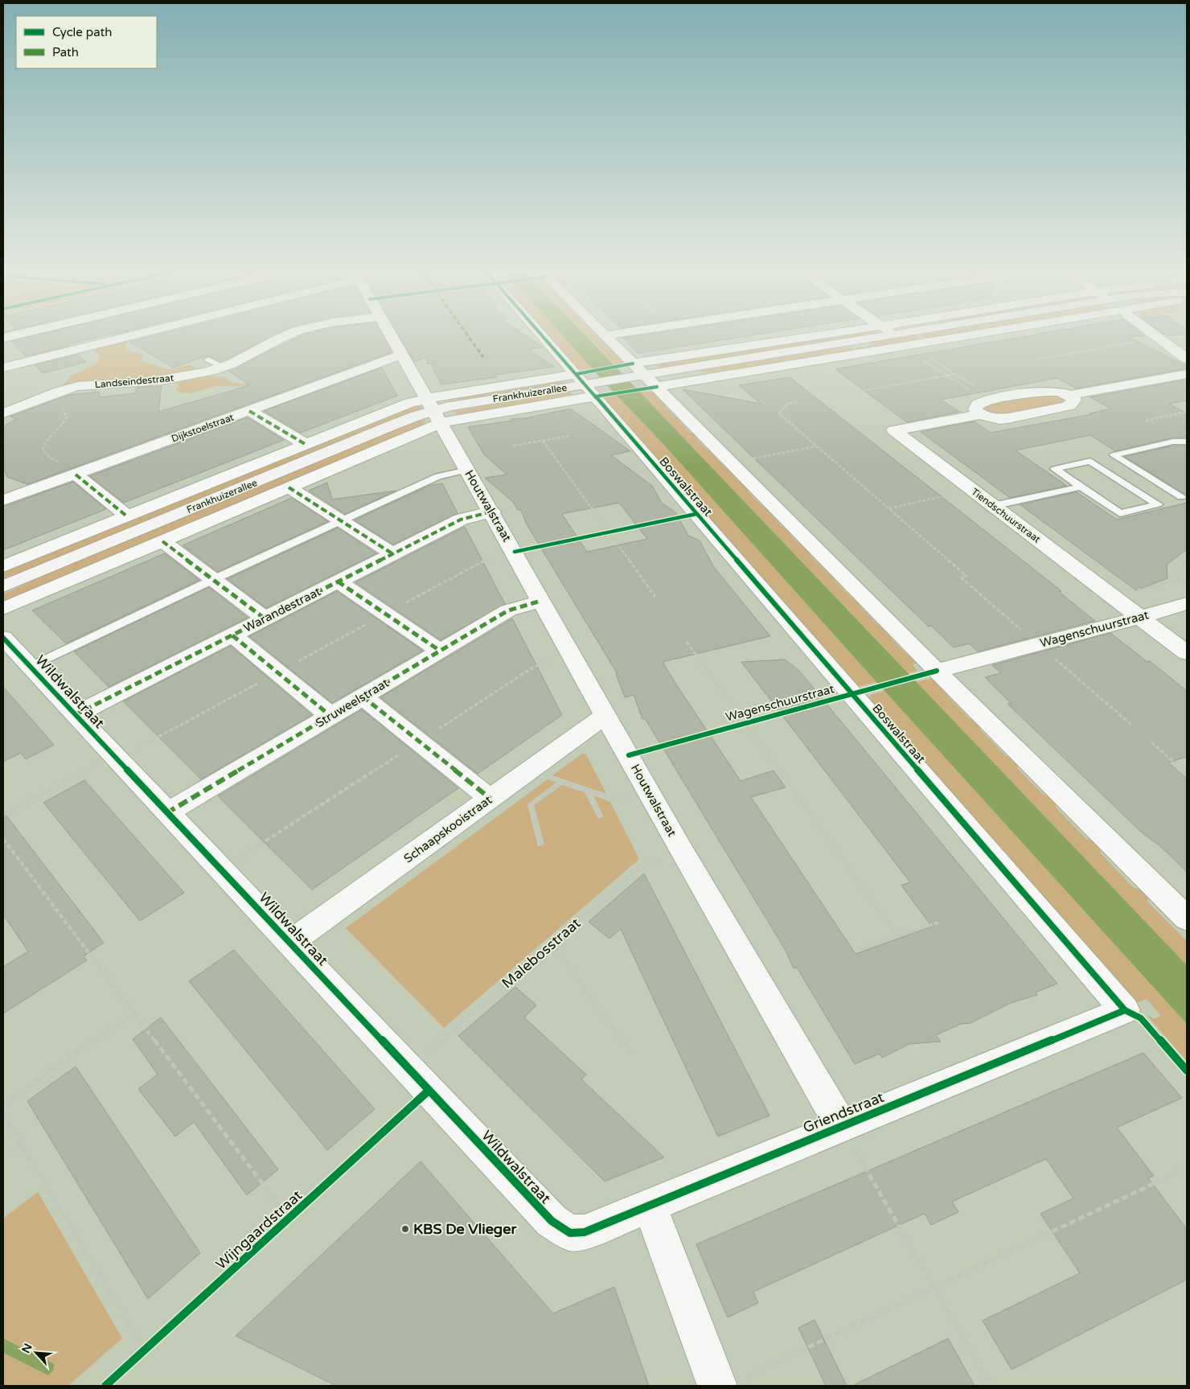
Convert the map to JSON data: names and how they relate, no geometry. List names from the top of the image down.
{
  "streets": {
    "main road": ["Frankhuizerallee"],
    "street": [
      "Landseindestraat",
      "Dijkstoelstraat",
      "Boswalstraat",
      "Houtwalstraat",
      "Tiendschuurstraat",
      "Warandestraat",
      "Wagenschuurstraat",
      "Wildwalstraat",
      "Struweelstraat",
      "Schaapskooistraat",
      "Griendstraat"
    ],
    "path": ["Malebosstraat"],
    "cycle path": ["Wijngaardstraat"]
  },
  "crossings": [
    ["Frankhuizerallee", "Boswalstraat"],
    ["Frankhuizerallee", "Houtwalstraat"],
    ["Dijkstoelstraat", "Houtwalstraat"],
    ["Boswalstraat", "Griendstraat"],
    ["Houtwalstraat", "Warandestraat"],
    ["Houtwalstraat", "Struweelstraat"],
    ["Houtwalstraat", "Schaapskooistraat"],
    ["Houtwalstraat", "Malebosstraat"],
    ["Houtwalstraat", "Griendstraat"],
    ["Tiendschuurstraat", "Wagenschuurstraat"],
    ["Warandestraat", "Wildwalstraat"],
    ["Wildwalstraat", "Struweelstraat"],
    ["Wildwalstraat", "Schaapskooistraat"],
    ["Wildwalstraat", "Malebosstraat"],
    ["Wildwalstraat", "Griendstraat"]
  ],
  "places": ["KBS De Vlieger"],
  "legend": ["Cycle path", "Path"],
  "north": "top left"
}
